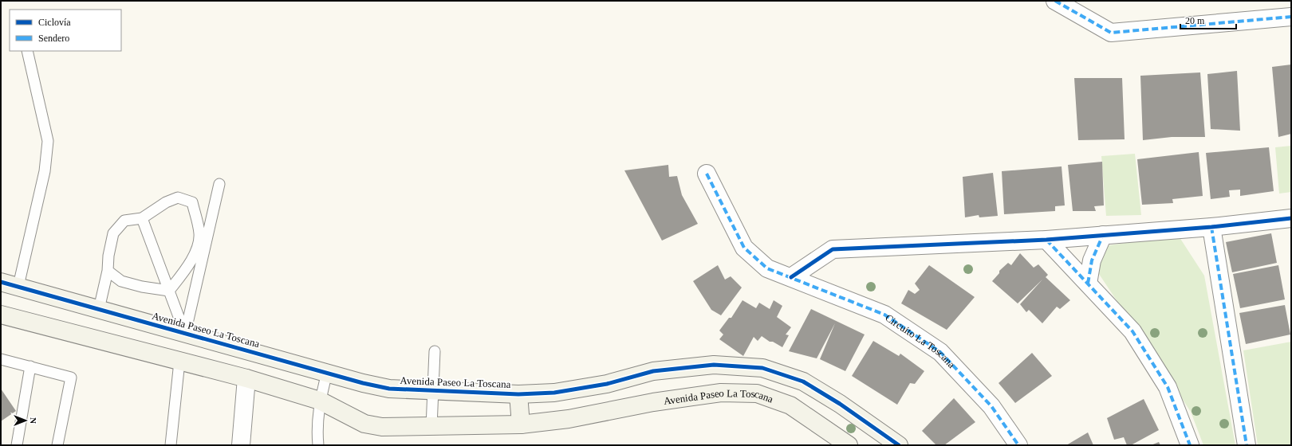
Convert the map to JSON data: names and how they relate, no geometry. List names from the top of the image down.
{
  "streets": {
    "street": ["Avenida Paseo La Toscana", "Circuito La Toscana"]
  },
  "legend": ["Ciclovía", "Sendero"],
  "scale_bar": "20 m",
  "north": "right"
}
